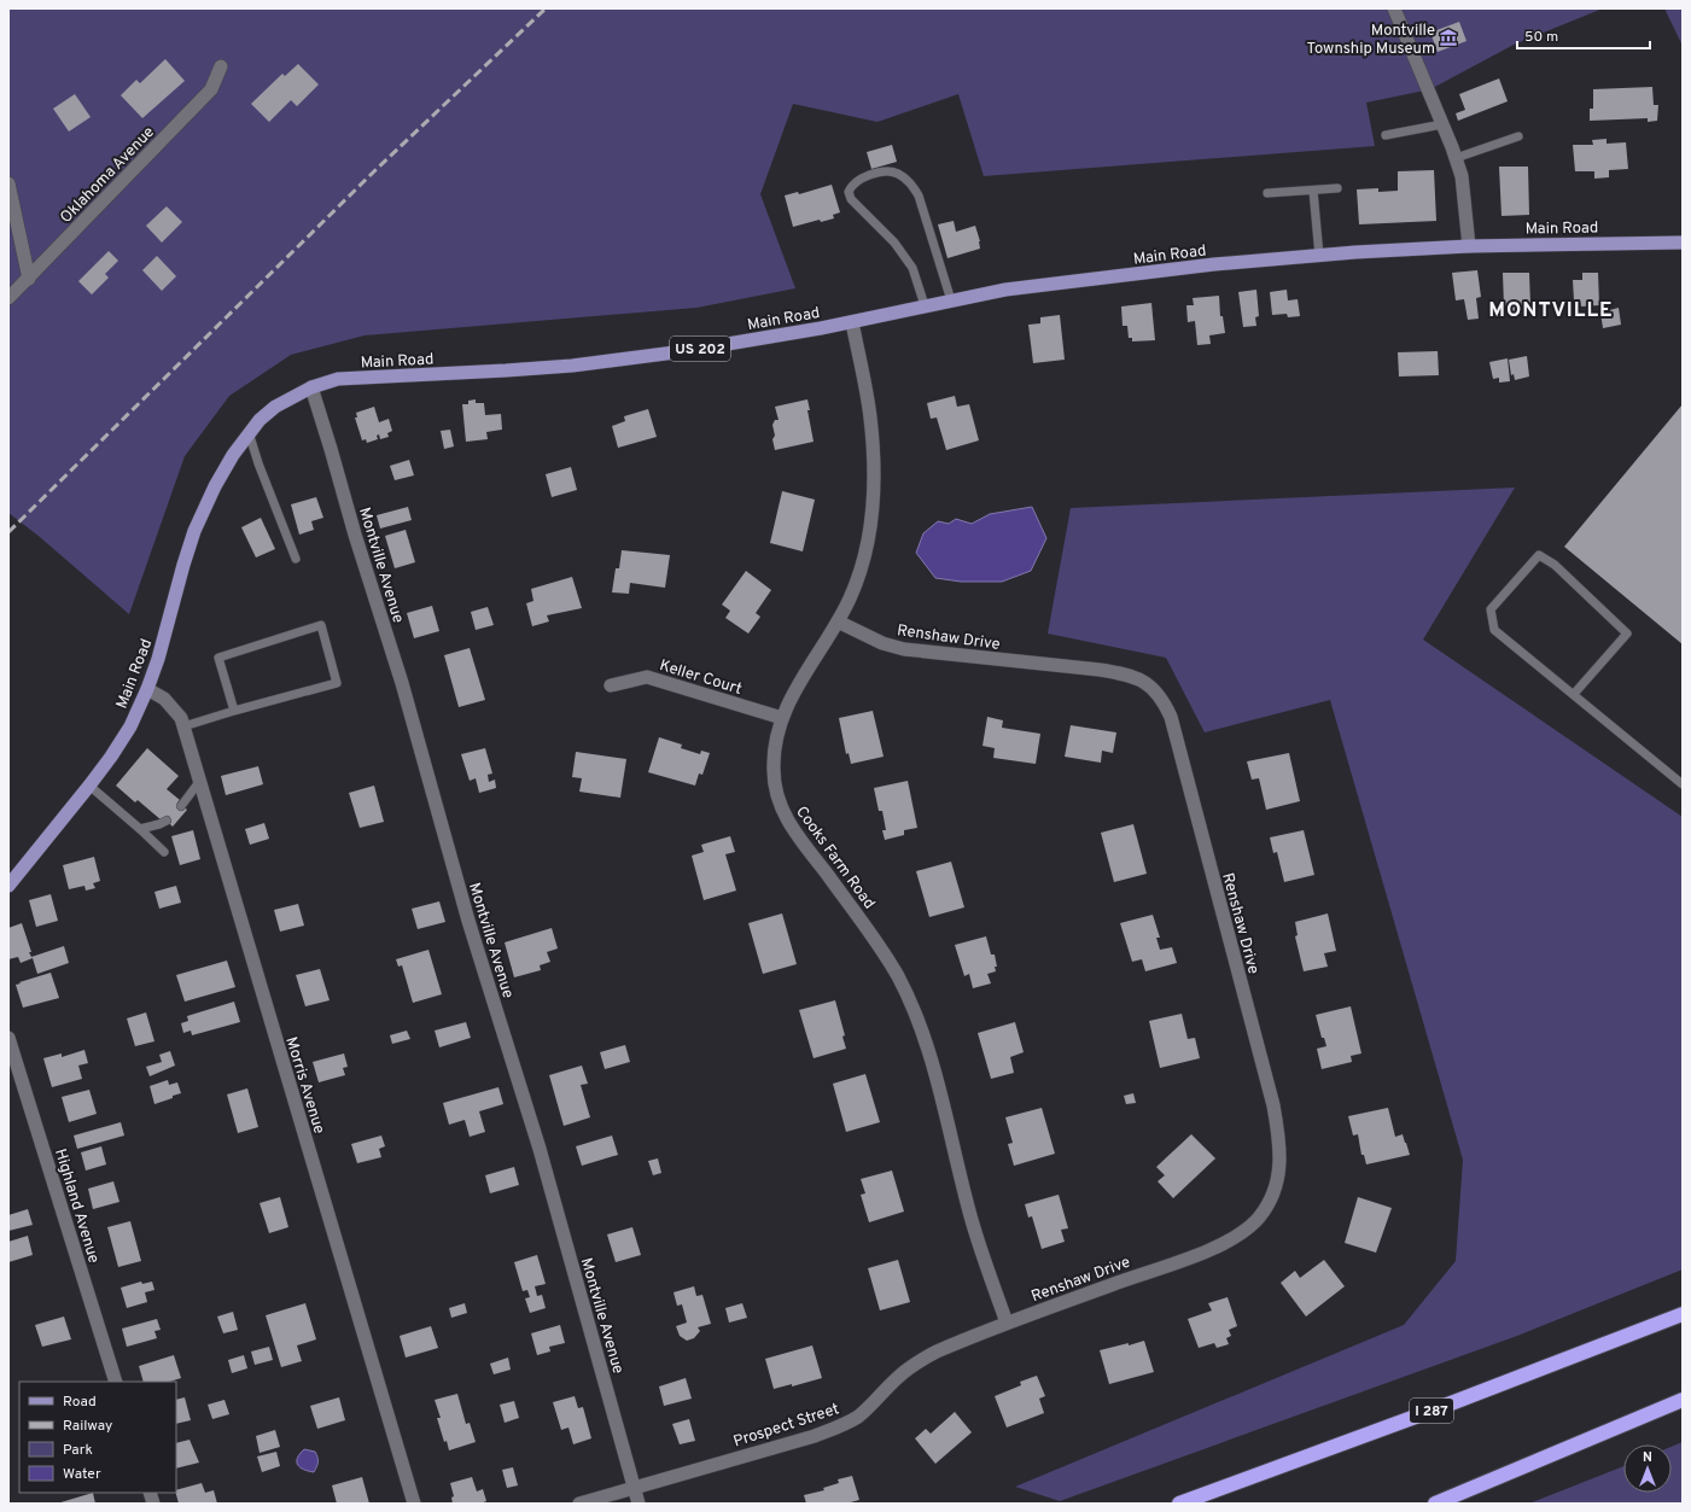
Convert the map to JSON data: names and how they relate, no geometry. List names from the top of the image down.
{
  "streets": {
    "highway": ["I 287"],
    "main road": ["Main Road", "US 202"],
    "street": [
      "Oklahoma Avenue",
      "Montville Avenue",
      "Renshaw Drive",
      "Keller Court",
      "Cooks Farm Road",
      "Morris Avenue",
      "Highland Avenue",
      "Prospect Street"
    ]
  },
  "crossings": [
    ["Main Road", "Montville Avenue"],
    ["Main Road", "Cooks Farm Road"],
    ["Main Road", "Morris Avenue"],
    ["Montville Avenue", "Prospect Street"],
    ["Renshaw Drive", "Cooks Farm Road"],
    ["Renshaw Drive", "Prospect Street"],
    ["Keller Court", "Cooks Farm Road"],
    ["Cooks Farm Road", "Prospect Street"]
  ],
  "districts": ["MONTVILLE"],
  "places": {
    "museum": ["Montville Township Museum"]
  },
  "legend": [
    "Road",
    "Railway",
    "Park",
    "Water"
  ],
  "scale_bar": "50 m",
  "north": "top"
}
